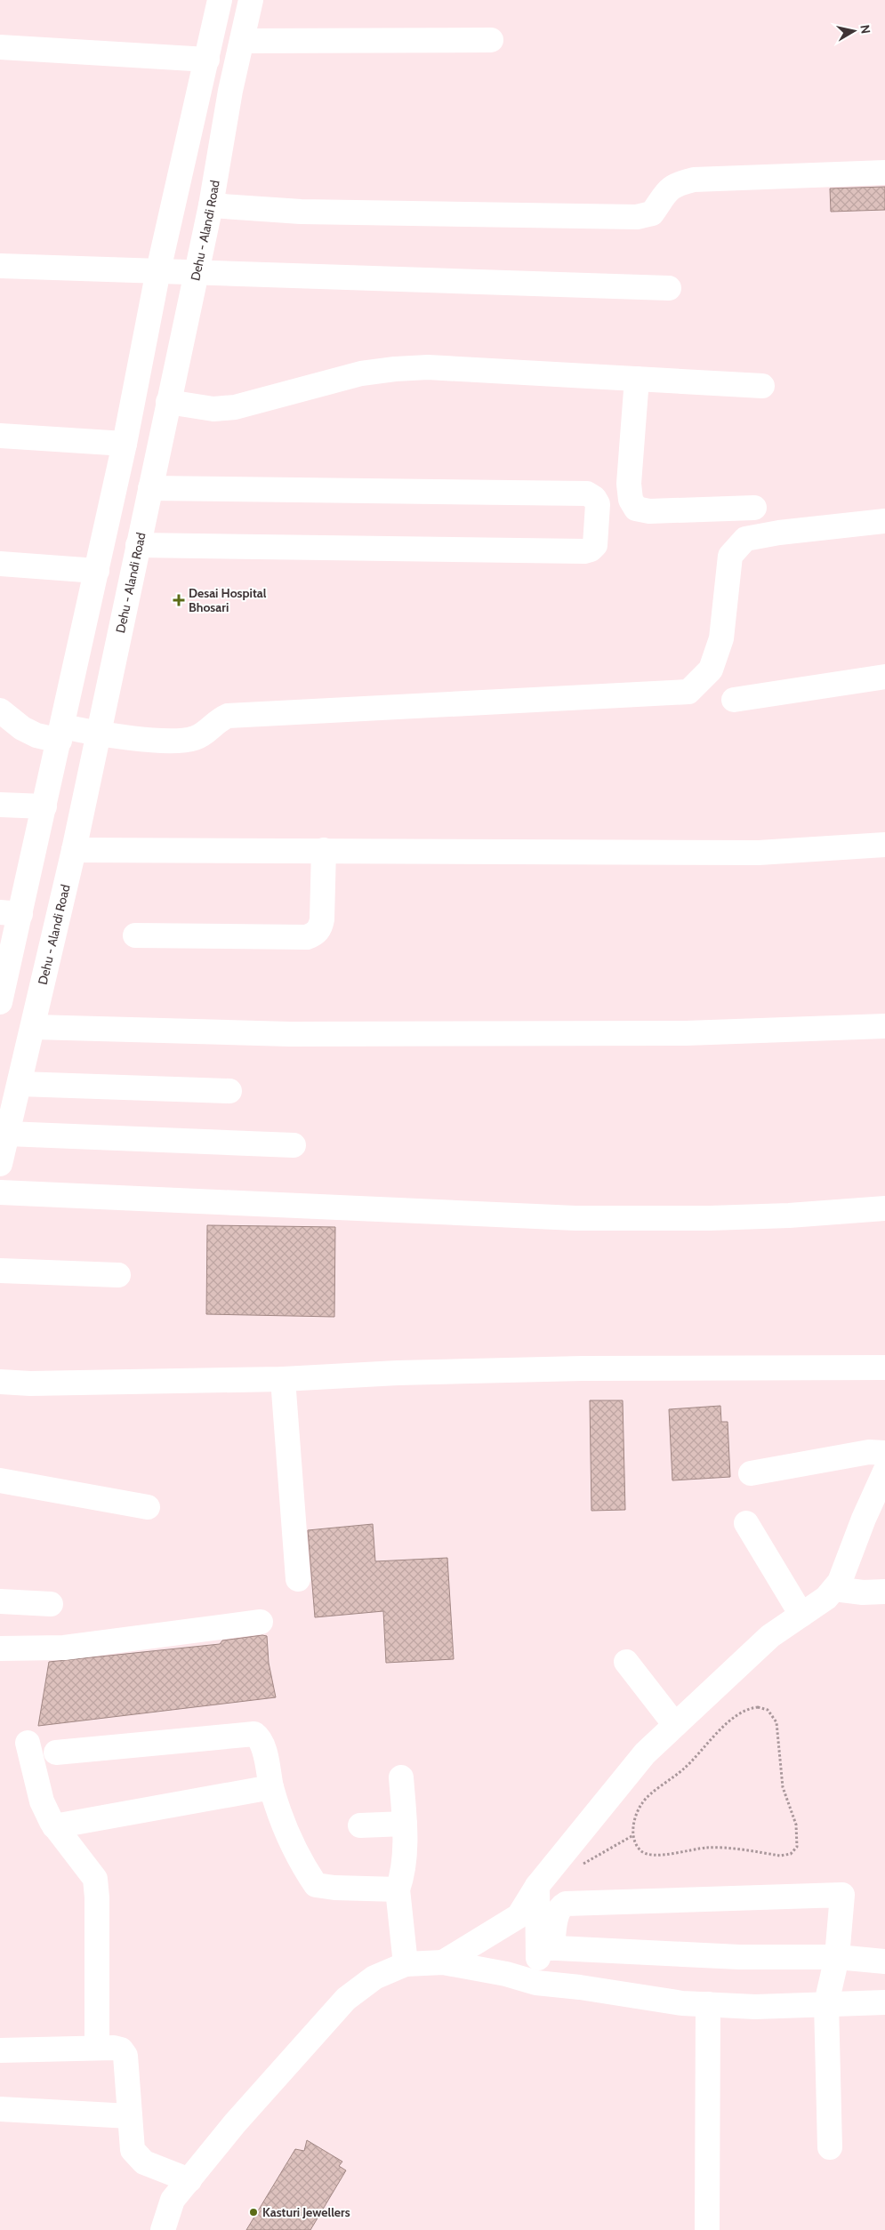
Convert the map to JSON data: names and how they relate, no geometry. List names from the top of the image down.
{
  "streets": {
    "street": ["Dehu - Alandi Road"]
  },
  "places": {
    "health": ["Desai Hospital Bhosari"],
    "other": ["Kasturi Jewellers"]
  },
  "north": "right"
}
